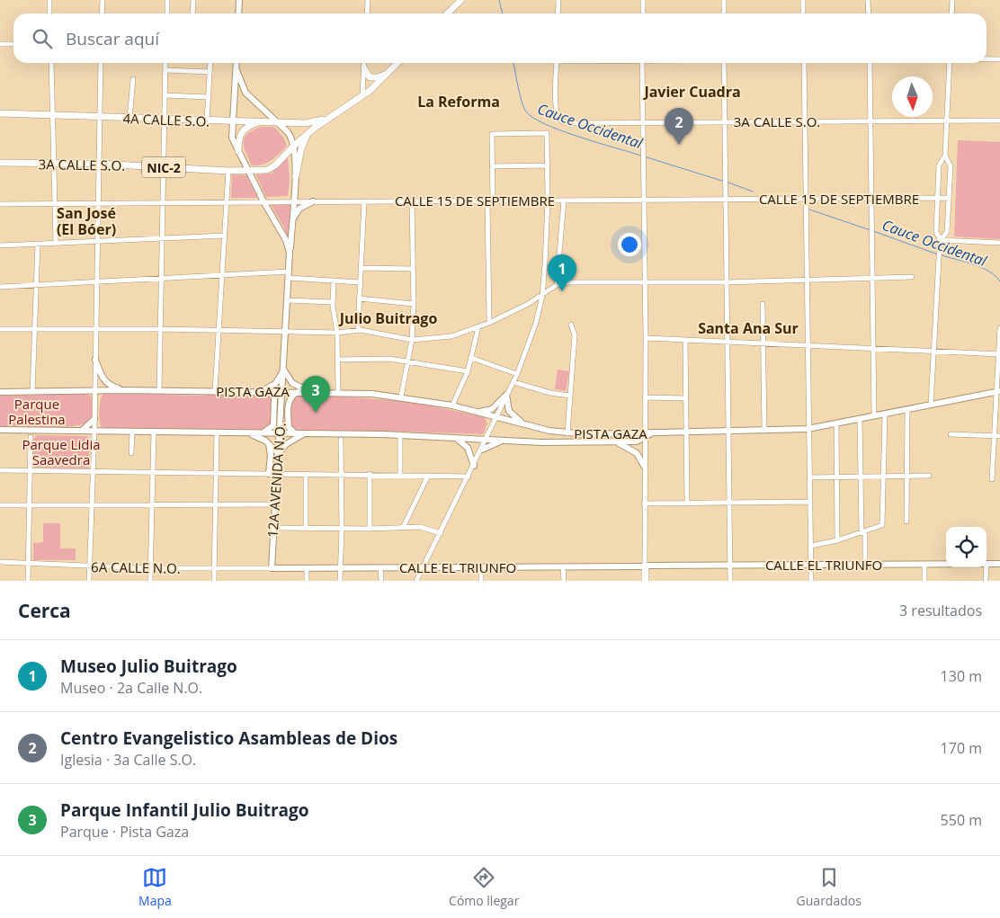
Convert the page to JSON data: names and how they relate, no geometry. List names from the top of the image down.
{
  "streets": {
    "highway": ["4A CALLE S.O.", "3A CALLE S.O.", "NIC-2"],
    "main road": ["PISTA GAZA", "12A AVENIDA N.O.", "CALLE EL TRIUNFO"],
    "street": ["CALLE 15 DE SEPTIEMBRE", "6A CALLE N.O."]
  },
  "crossings": [
    ["4A CALLE S.O.", "3A CALLE S.O."],
    ["4A CALLE S.O.", "NIC-2"],
    ["4A CALLE S.O.", "12A AVENIDA N.O."],
    ["3A CALLE S.O.", "NIC-2"],
    ["3A CALLE S.O.", "12A AVENIDA N.O."],
    ["CALLE 15 DE SEPTIEMBRE", "12A AVENIDA N.O."],
    ["PISTA GAZA", "12A AVENIDA N.O."],
    ["12A AVENIDA N.O.", "CALLE EL TRIUNFO"],
    ["12A AVENIDA N.O.", "6A CALLE N.O."],
    ["CALLE EL TRIUNFO", "6A CALLE N.O."]
  ],
  "districts": [
    "Javier Cuadra",
    "La Reforma",
    "San José (El Bóer)",
    "Julio Buitrago",
    "Santa Ana Sur"
  ],
  "water": ["Cauce Occidental"],
  "parks": ["Parque Palestina", "Parque Lidia Saavedra"],
  "north": "bottom",
  "page": {
    "search": "Buscar aquí",
    "pins": ["2", "1", "3"],
    "heading": ["Cerca", "3 resultados"],
    "list": [
      {
        "mark": "1",
        "name": "Museo Julio Buitrago",
        "note": "Museo · 2a Calle N.O.",
        "value": "130 m"
      },
      {
        "mark": "2",
        "name": "Centro Evangelistico Asambleas de Dios",
        "note": "Iglesia · 3a Calle S.O.",
        "value": "170 m"
      },
      {
        "mark": "3",
        "name": "Parque Infantil Julio Buitrago",
        "note": "Parque · Pista Gaza",
        "value": "550 m"
      }
    ],
    "nav": ["Mapa", "Cómo llegar", "Guardados"]
  }
}
